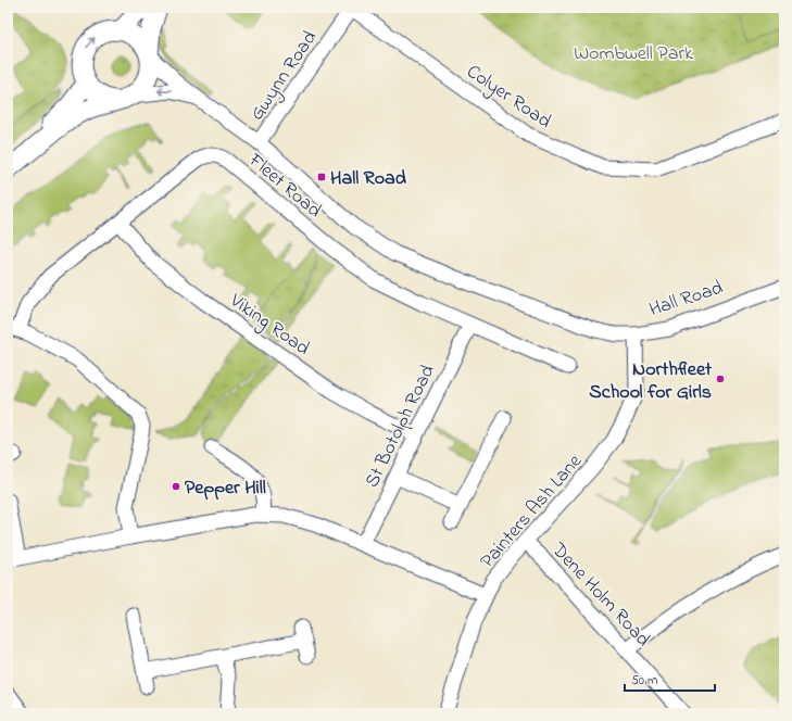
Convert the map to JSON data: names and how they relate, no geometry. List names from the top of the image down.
{
  "streets": {
    "main road": ["Hall Road"],
    "street": [
      "Gwynn Road",
      "Colyer Road",
      "Fleet Road",
      "Viking Road",
      "St Botolph Road",
      "Painters Ash Lane",
      "Dene Holm Road"
    ]
  },
  "crossings": [
    ["Gwynn Road", "Colyer Road"],
    ["Gwynn Road", "Hall Road"],
    ["Fleet Road", "Viking Road"],
    ["Fleet Road", "St Botolph Road"],
    ["Hall Road", "Painters Ash Lane"],
    ["Viking Road", "St Botolph Road"],
    ["Painters Ash Lane", "Dene Holm Road"]
  ],
  "parks": ["Wombwell Park"],
  "places": {
    "transit": ["Hall Road"],
    "other": ["Northfleet School for Girls", "Pepper Hill"]
  },
  "scale_bar": "50 m"
}
